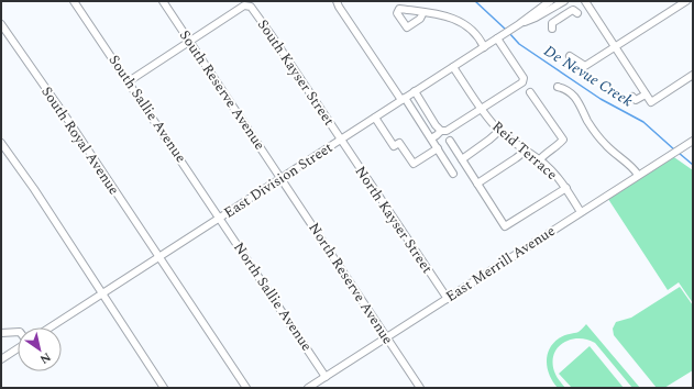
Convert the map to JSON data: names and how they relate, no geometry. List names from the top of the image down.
{
  "streets": {
    "street": [
      "South Kayser Street",
      "South Reserve Avenue",
      "South Sallie Avenue",
      "South Royal Avenue",
      "Reid Terrace",
      "East Division Street",
      "North Kayser Street",
      "East Merrill Avenue",
      "North Reserve Avenue",
      "North Sallie Avenue"
    ]
  },
  "crossings": [
    ["South Kayser Street", "South Reserve Avenue"],
    ["South Kayser Street", "East Division Street"],
    ["South Kayser Street", "North Kayser Street"],
    ["South Reserve Avenue", "East Division Street"],
    ["South Reserve Avenue", "North Reserve Avenue"],
    ["South Sallie Avenue", "East Division Street"],
    ["South Sallie Avenue", "North Sallie Avenue"],
    ["South Royal Avenue", "East Division Street"],
    ["Reid Terrace", "East Division Street"],
    ["Reid Terrace", "East Merrill Avenue"],
    ["East Division Street", "North Kayser Street"],
    ["East Division Street", "North Reserve Avenue"],
    ["East Division Street", "North Sallie Avenue"],
    ["North Kayser Street", "East Merrill Avenue"],
    ["East Merrill Avenue", "North Reserve Avenue"],
    ["East Merrill Avenue", "North Sallie Avenue"]
  ],
  "water": ["De Nevue Creek"],
  "north": "bottom right"
}
